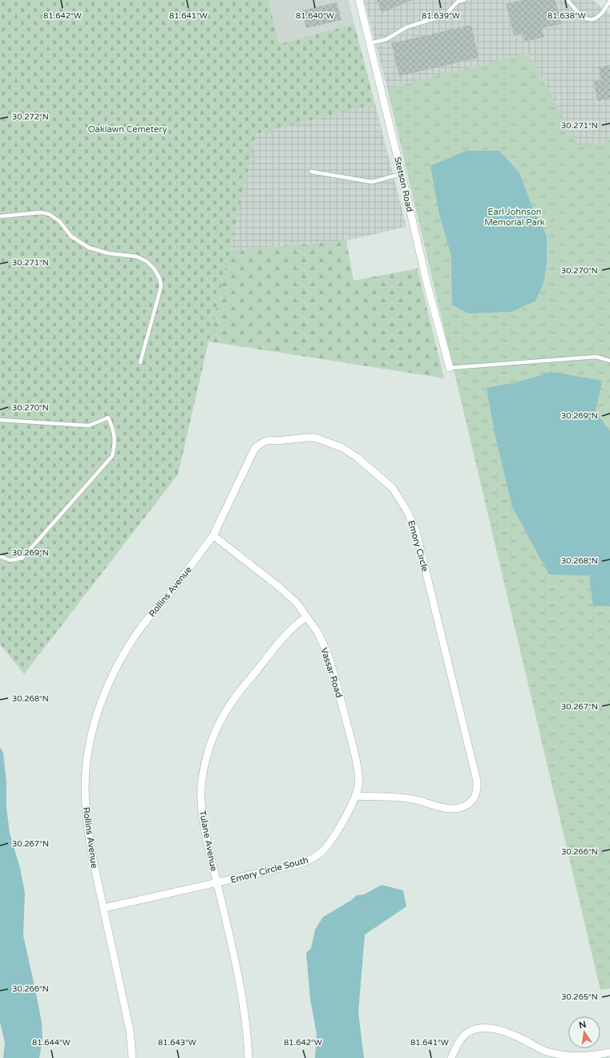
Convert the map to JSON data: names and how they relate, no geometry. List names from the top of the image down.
{
  "streets": {
    "street": [
      "Stetson Road",
      "Emory Circle",
      "Rollins Avenue",
      "Vassar Road",
      "Tulane Avenue",
      "Emory Circle South"
    ]
  },
  "crossings": [
    ["Emory Circle", "Rollins Avenue"],
    ["Emory Circle", "Vassar Road"],
    ["Emory Circle", "Emory Circle South"],
    ["Rollins Avenue", "Vassar Road"],
    ["Rollins Avenue", "Emory Circle South"],
    ["Vassar Road", "Tulane Avenue"],
    ["Vassar Road", "Emory Circle South"],
    ["Tulane Avenue", "Emory Circle South"]
  ],
  "parks": ["Oaklawn Cemetery", "Earl Johnson Memorial Park"],
  "north": "top",
  "coordinates": [
    "81.642°W",
    "81.641°W",
    "81.640°W",
    "81.639°W",
    "81.638°W",
    "30.272°N",
    "30.271°N",
    "30.270°N",
    "30.269°N",
    "30.268°N",
    "30.267°N",
    "30.266°N",
    "30.265°N",
    "81.644°W",
    "81.643°W"
  ]
}
